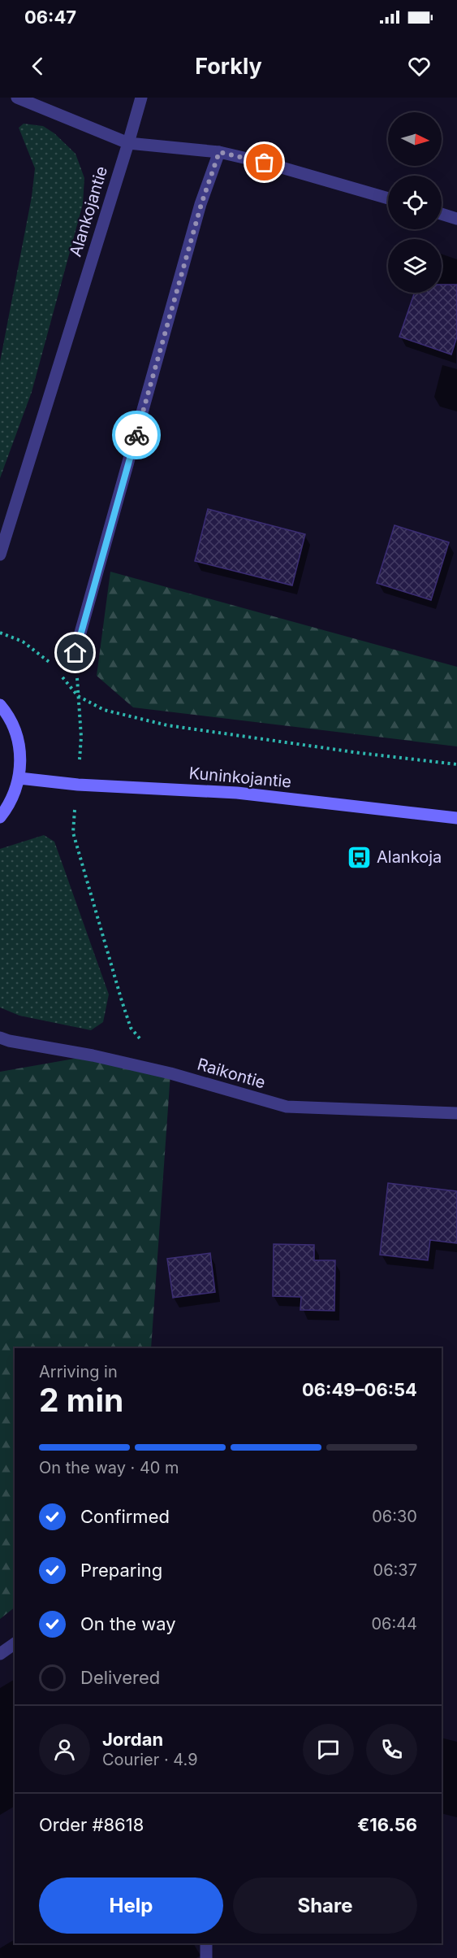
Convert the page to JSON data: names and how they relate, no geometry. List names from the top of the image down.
{
  "streets": {
    "main road": ["Kuninkojantie"],
    "street": ["Alankojantie", "Raikontie"]
  },
  "places": {
    "bus stop": ["Alankoja"]
  },
  "north": "right",
  "page": {
    "status": "06:47",
    "header": "Forkly",
    "heading": ["2 min", "Arriving in", "06:49–06:54"],
    "panel": [
      "Jordan",
      "Courier · 4.9",
      "Order #8618",
      "€16.56"
    ],
    "bar": "On the way · 40 m",
    "list": [
      ["Confirmed", "06:30"],
      ["Preparing", "06:37"],
      ["On the way", "06:44"],
      "Delivered"
    ],
    "buttons": ["Help", "Share"]
  }
}
